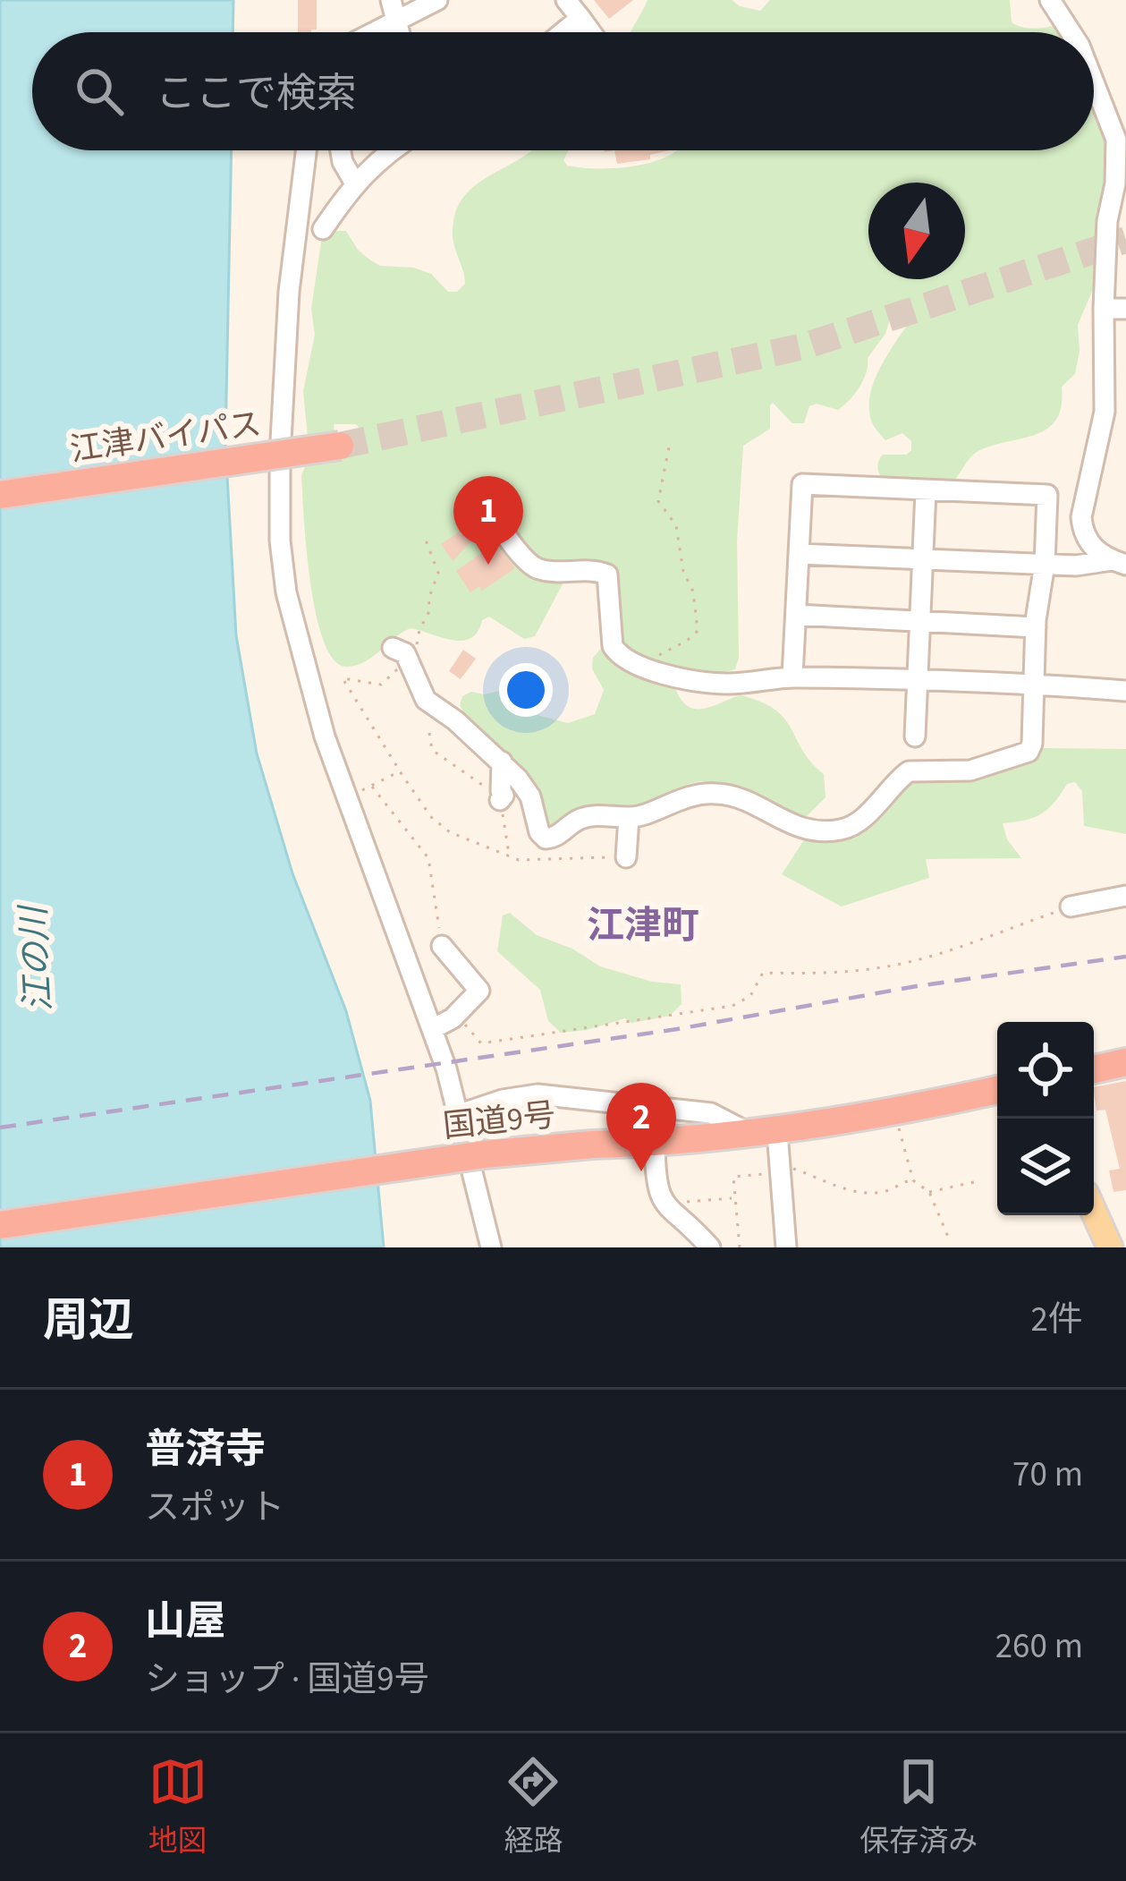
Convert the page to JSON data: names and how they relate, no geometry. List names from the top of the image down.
{
  "streets": {
    "highway": ["江津バイパス", "国道9号"]
  },
  "districts": ["江津町"],
  "water": ["江の川"],
  "north": "bottom",
  "page": {
    "search": "ここで検索",
    "pins": ["1", "2"],
    "heading": ["周辺", "2件"],
    "list": [
      {
        "mark": "1",
        "name": "普済寺",
        "note": "スポット",
        "value": "70 m"
      },
      {
        "mark": "2",
        "name": "山屋",
        "note": "ショップ · 国道9号",
        "value": "260 m"
      }
    ],
    "nav": ["地図", "経路", "保存済み"]
  }
}
